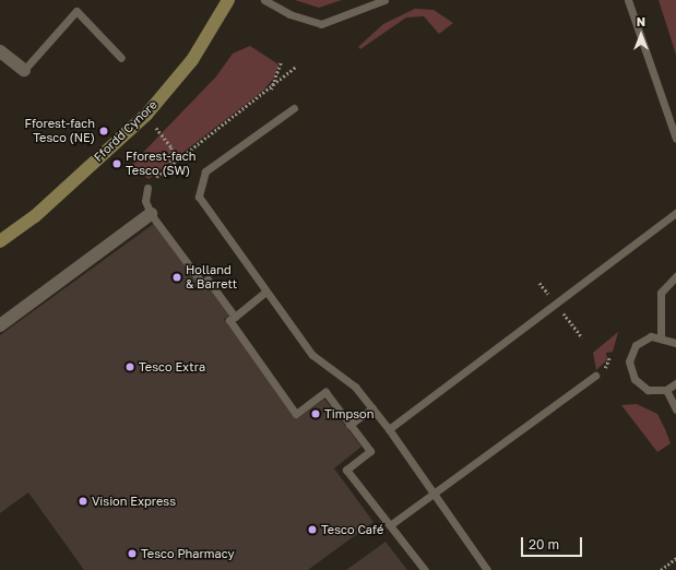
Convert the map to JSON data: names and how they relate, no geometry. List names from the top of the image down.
{
  "streets": {
    "main road": ["Ffordd Cynore"]
  },
  "places": [
    "Fforest-fach Tesco (NE)",
    "Fforest-fach Tesco (SW)",
    "Holland & Barrett",
    "Tesco Extra",
    "Timpson",
    "Vision Express",
    "Tesco Café",
    "Tesco Pharmacy"
  ],
  "scale_bar": "20 m",
  "north": "top"
}
